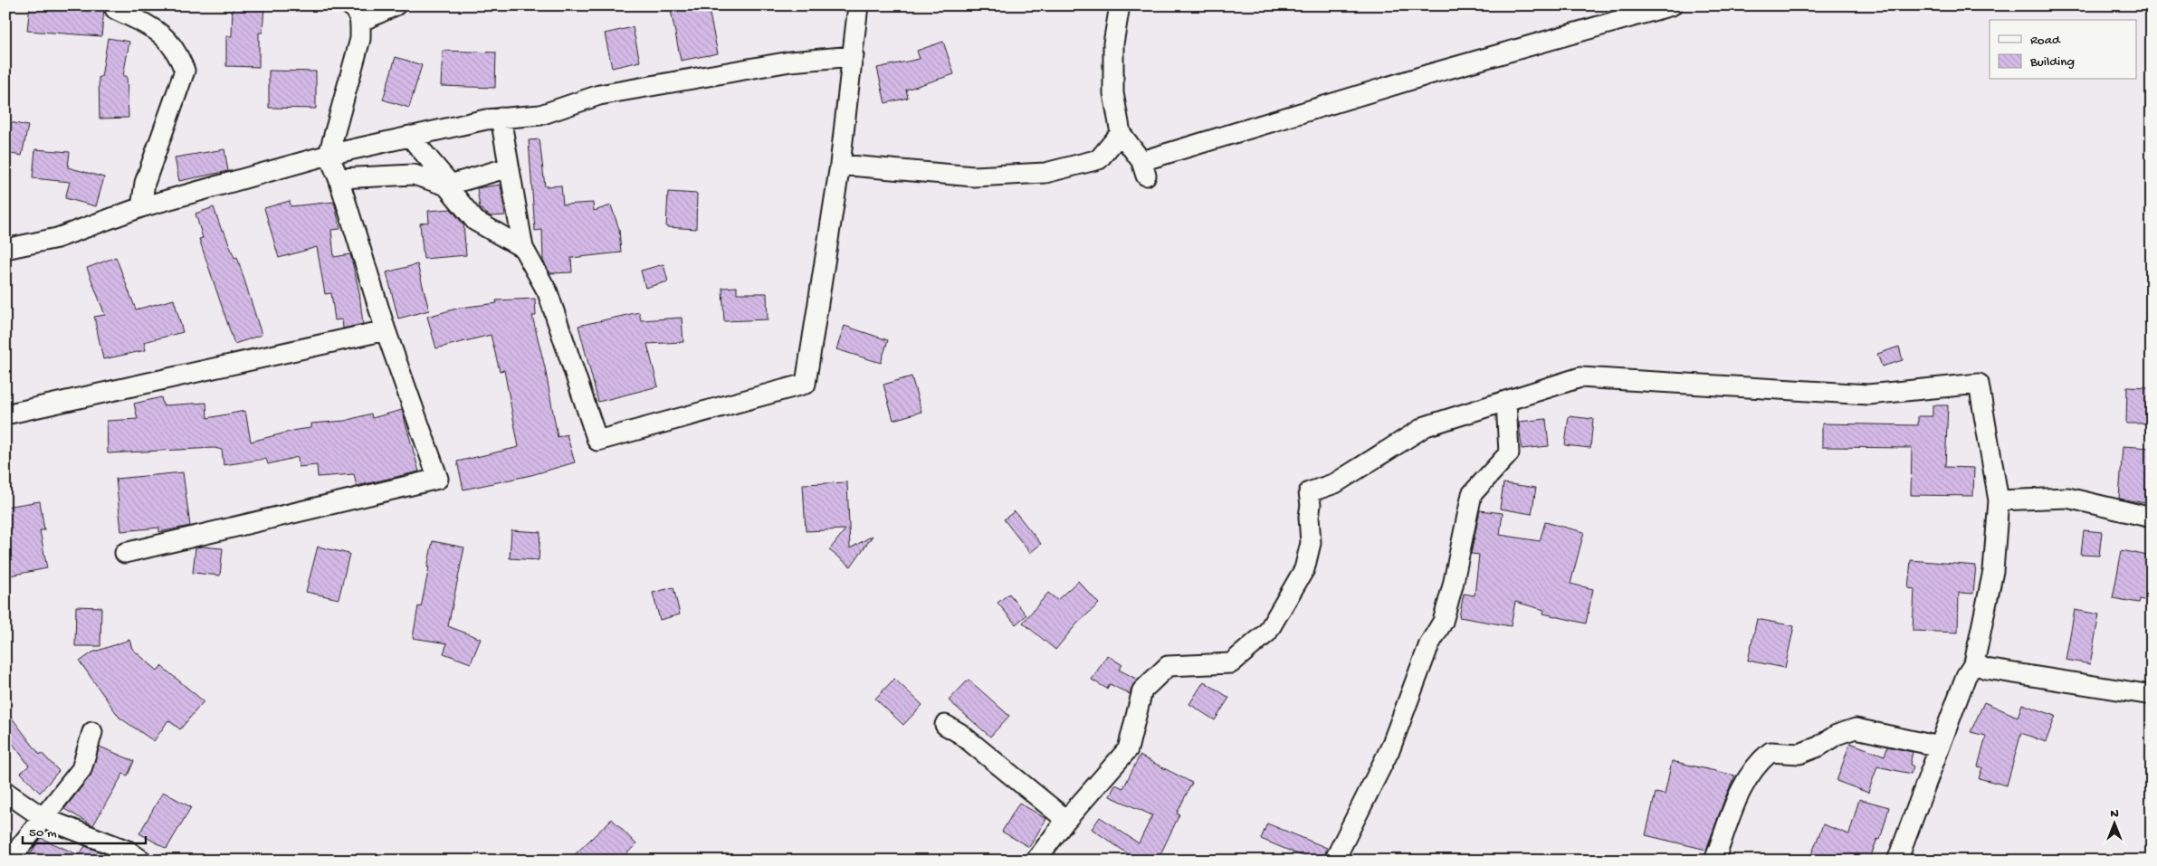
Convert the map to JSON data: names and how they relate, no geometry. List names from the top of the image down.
{
  "legend": ["Road", "Building"],
  "scale_bar": "50 m",
  "north": "top"
}
